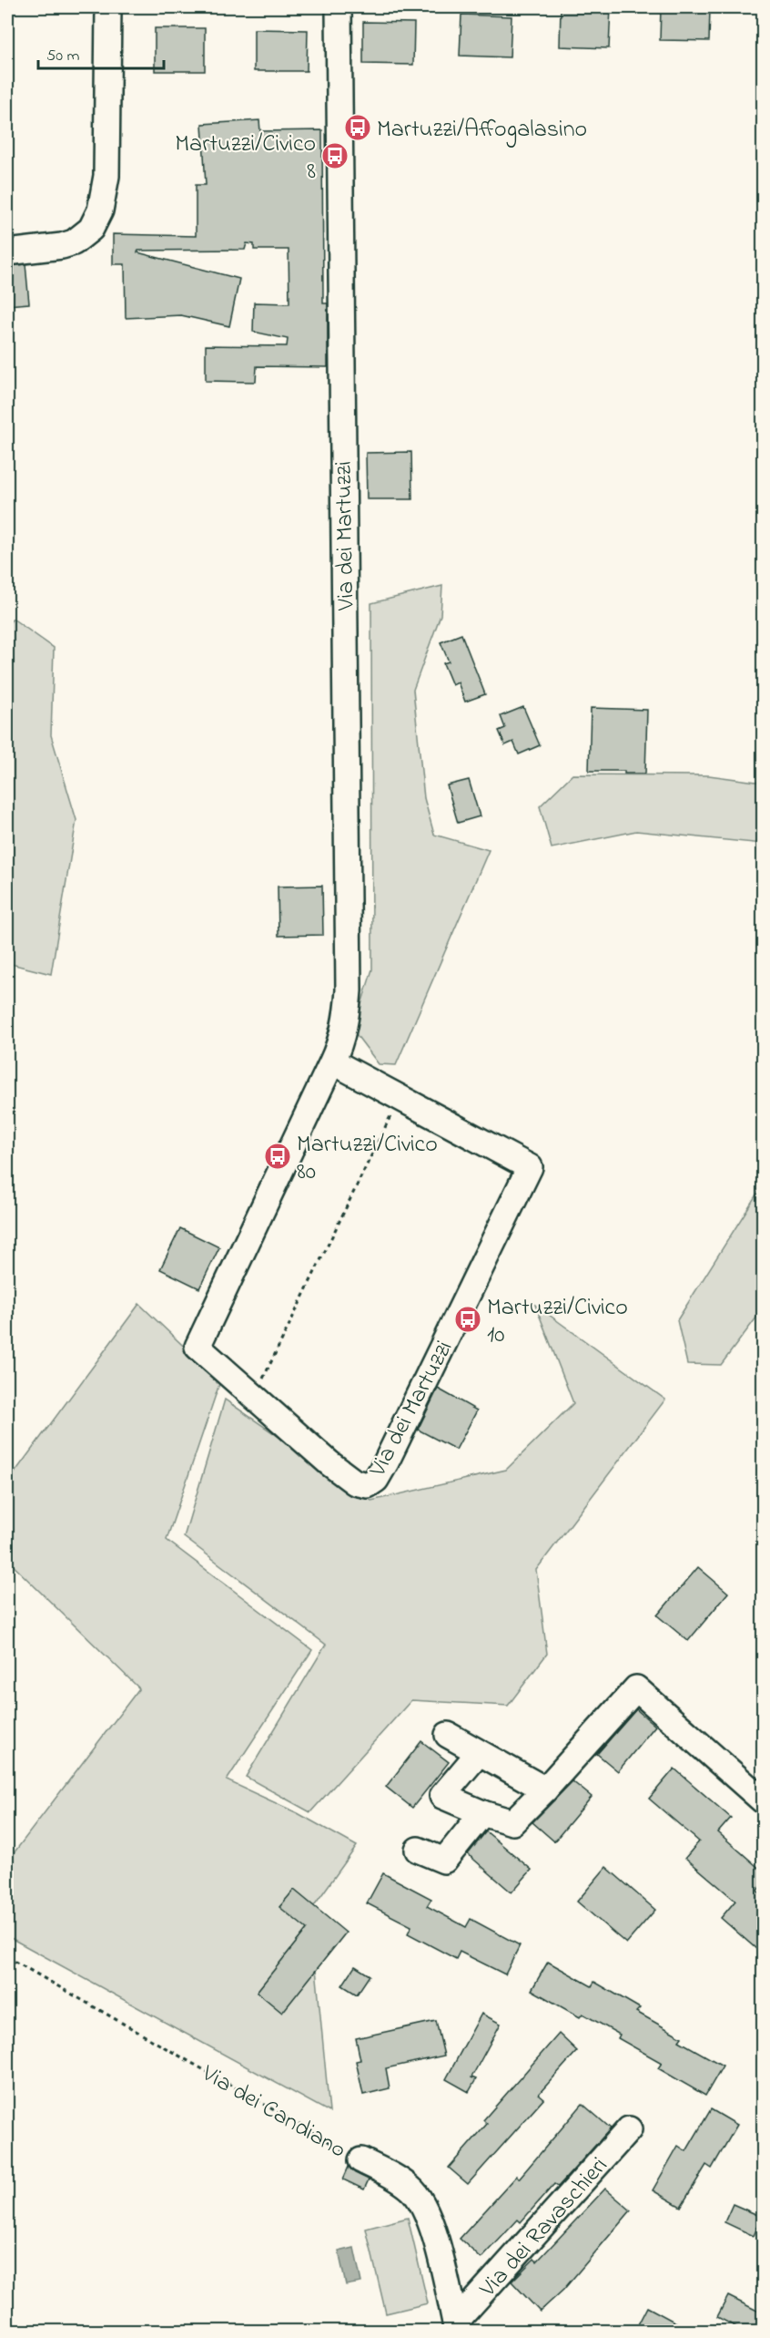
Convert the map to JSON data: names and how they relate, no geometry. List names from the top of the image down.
{
  "streets": {
    "street": ["Via dei Martuzzi", "Via dei Candiano", "Via dei Ravaschieri"]
  },
  "crossings": [
    ["Via dei Candiano", "Via dei Ravaschieri"]
  ],
  "places": {
    "bus stop": [
      "Martuzzi/Affogalasino",
      "Martuzzi/Civico 8",
      "Martuzzi/Civico 80",
      "Martuzzi/Civico 10"
    ]
  },
  "scale_bar": "50 m"
}
